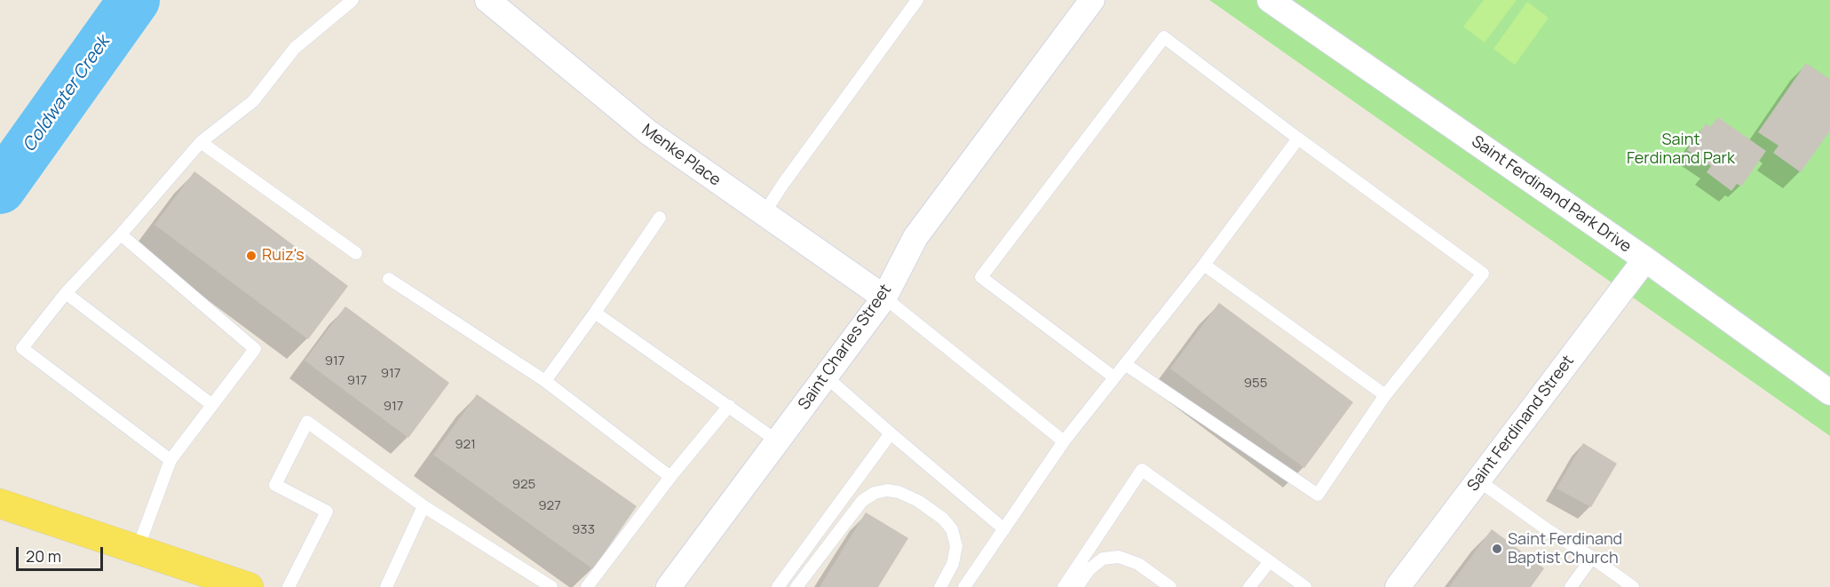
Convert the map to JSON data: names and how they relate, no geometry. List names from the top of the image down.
{
  "streets": {
    "street": [
      "Menke Place",
      "Saint Ferdinand Park Drive",
      "Saint Charles Street",
      "Saint Ferdinand Street"
    ]
  },
  "crossings": [
    ["Menke Place", "Saint Charles Street"],
    ["Saint Ferdinand Park Drive", "Saint Ferdinand Street"]
  ],
  "water": ["Coldwater Creek"],
  "parks": ["Saint Ferdinand Park"],
  "places": ["Ruiz's", "Saint Ferdinand Baptist Church"],
  "house_numbers": [
    "917",
    "917",
    "917",
    "955",
    "917",
    "921",
    "925",
    "927",
    "933"
  ],
  "scale_bar": "20 m"
}
